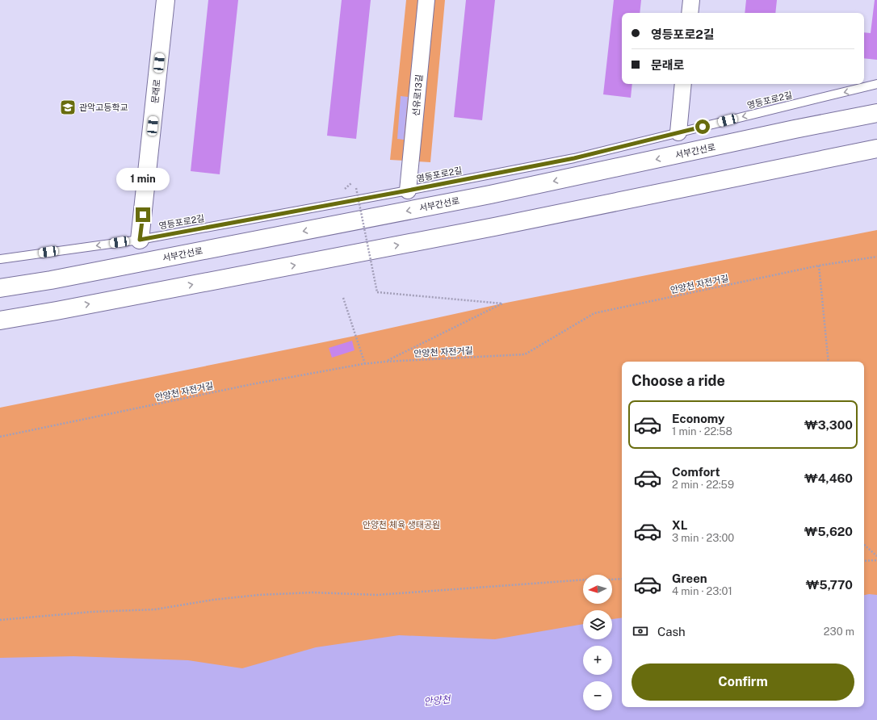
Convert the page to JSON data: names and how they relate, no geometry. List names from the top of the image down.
{
  "streets": {
    "main road": ["문래로", "서부간선로"],
    "street": ["선유로13길"],
    "lane": ["영등포로2길"],
    "path": ["안양천 자전거길"]
  },
  "crossings": [
    ["문래로", "영등포로2길"],
    ["선유로13길", "영등포로2길"]
  ],
  "one_way": ["영등포로2길"],
  "water": ["안양천"],
  "parks": ["안양천 체육 생태공원"],
  "places": {
    "school or university": ["관악고등학교"]
  },
  "north": "left",
  "page": {
    "banner": ["영등포로2길", "문래로"],
    "bubble": "1 min",
    "heading": "Choose a ride",
    "list": [
      {
        "name": "Economy",
        "note": "1 min · 22:58",
        "value": "₩3,300"
      },
      {
        "name": "Comfort",
        "note": "2 min · 22:59",
        "value": "₩4,460"
      },
      {
        "name": "XL",
        "note": "3 min · 23:00",
        "value": "₩5,620"
      },
      {
        "name": "Green",
        "note": "4 min · 23:01",
        "value": "₩5,770"
      }
    ],
    "map_buttons": ["+", "−"],
    "pay": ["Cash", "230 m"],
    "buttons": "Confirm"
  }
}
